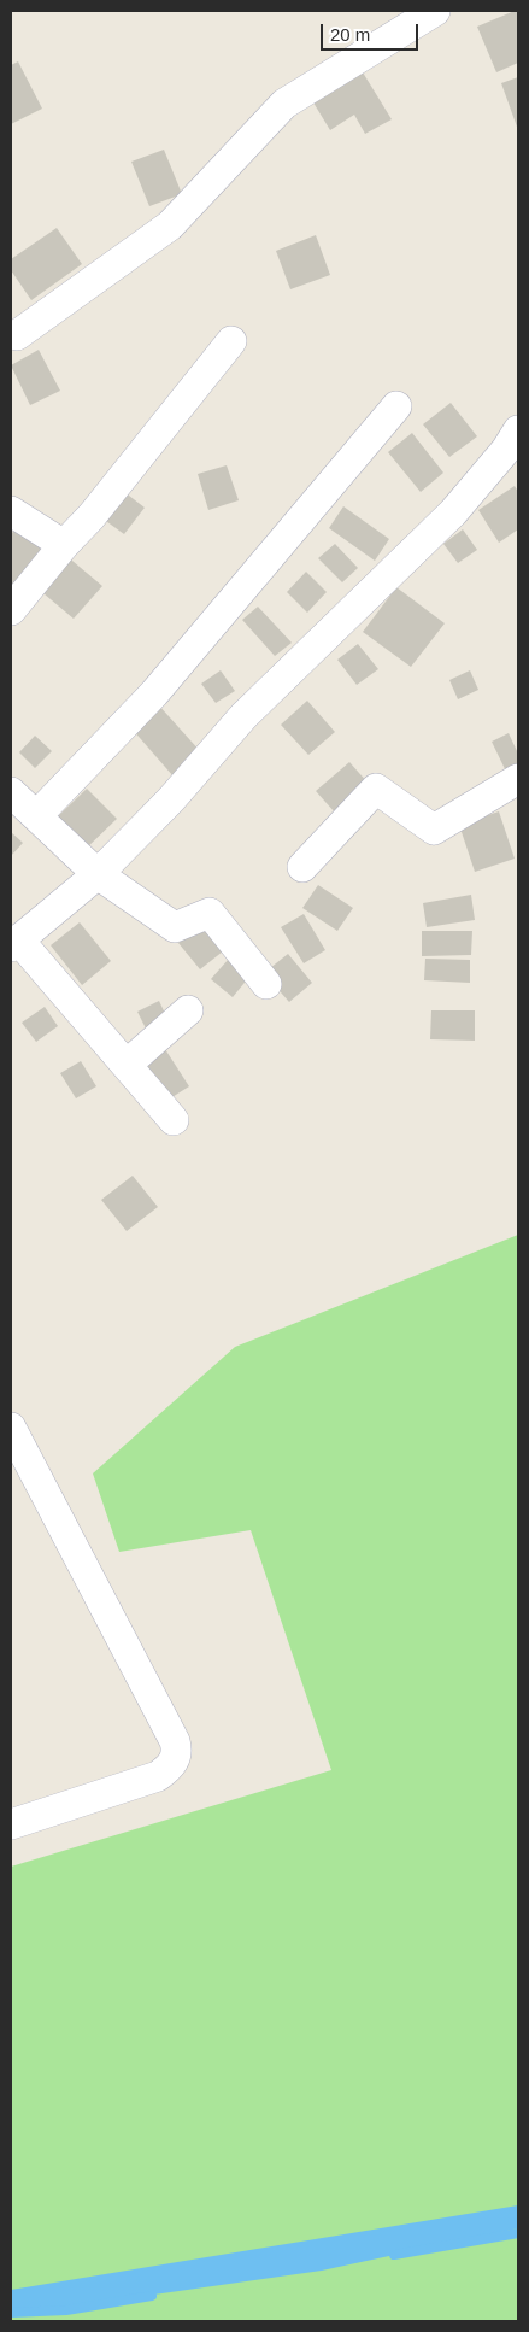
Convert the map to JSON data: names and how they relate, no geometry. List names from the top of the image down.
{
  "scale_bar": "20 m"
}
